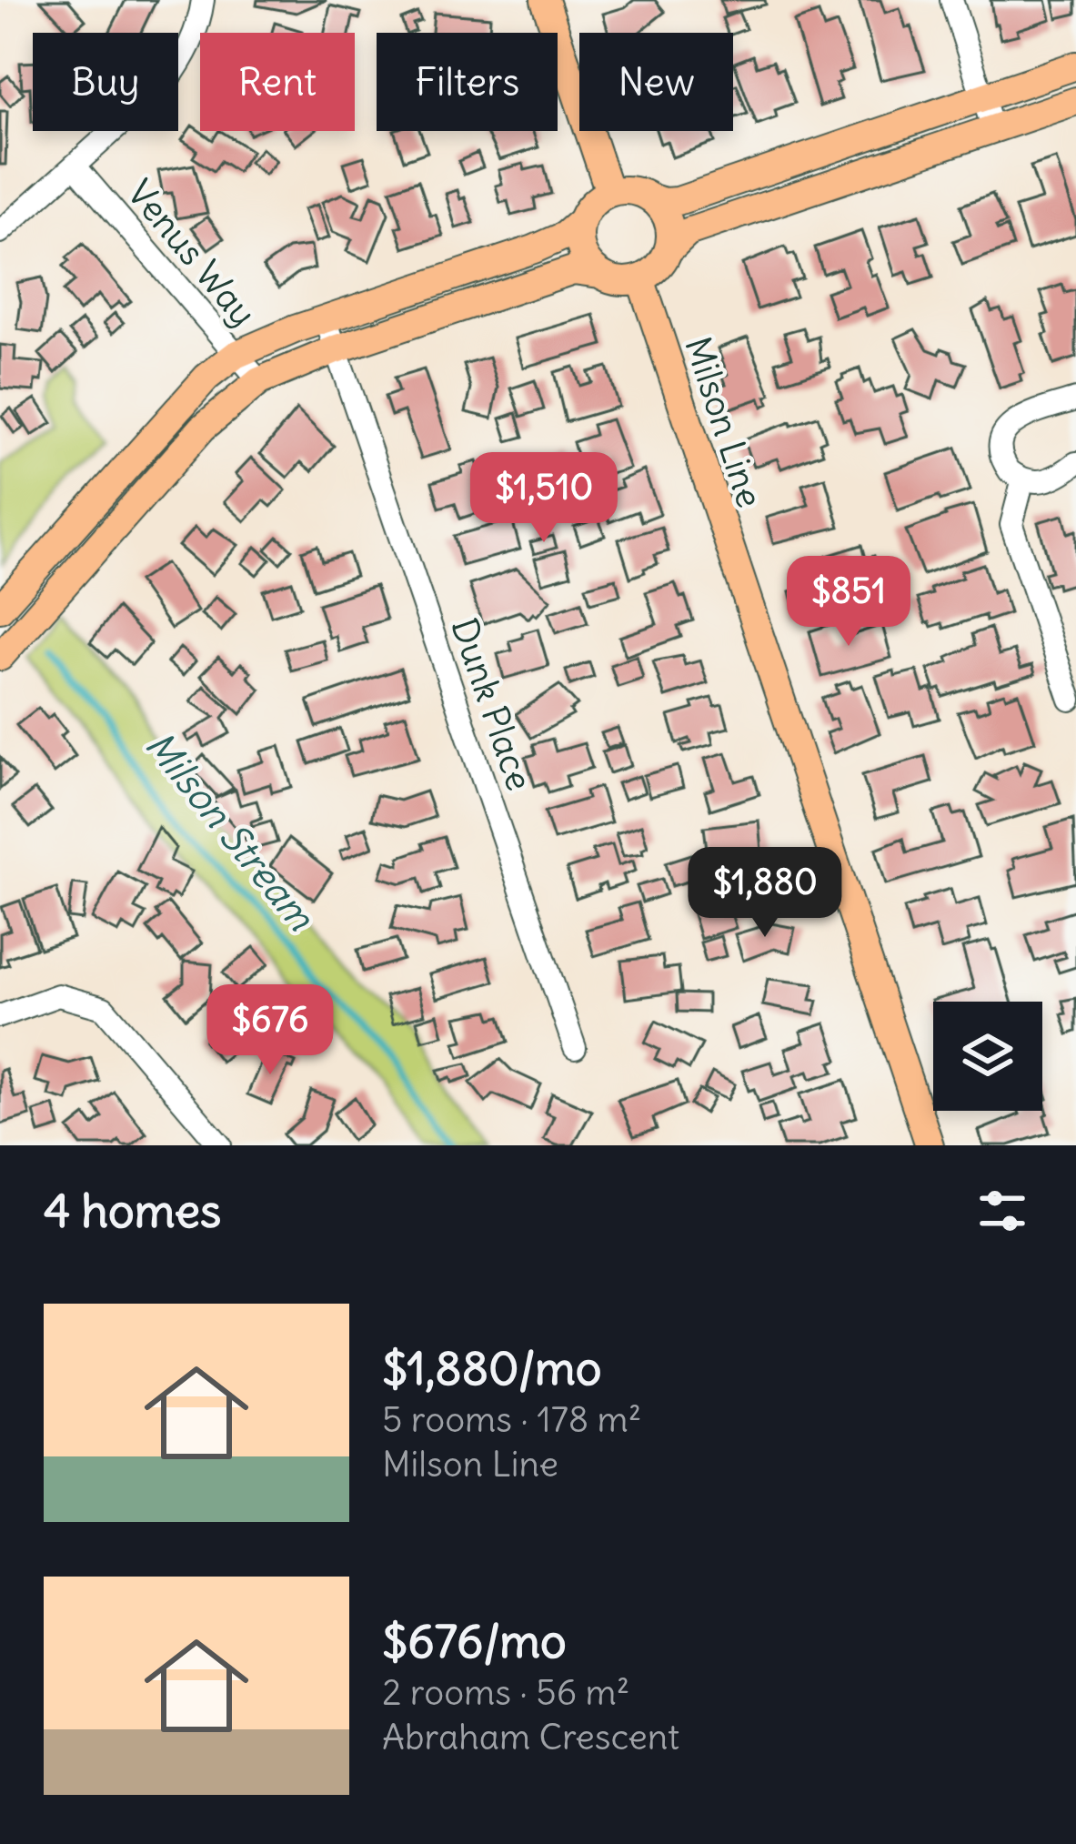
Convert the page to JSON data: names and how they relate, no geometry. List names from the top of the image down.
{
  "streets": {
    "main road": ["Milson Line"],
    "street": ["Venus Way", "Dunk Place"]
  },
  "water": ["Milson Stream"],
  "page": {
    "chip": [
      "Buy",
      "Rent",
      "Filters",
      "New"
    ],
    "price": [
      "$1,510",
      "$851",
      "$1,880",
      "$676"
    ],
    "heading": "4 homes",
    "list": [
      {
        "name": "$1,880/mo",
        "note": "5 rooms · 178 m² · Milson Line"
      },
      {
        "name": "$676/mo",
        "note": "2 rooms · 56 m² · Abraham Crescent"
      }
    ]
  }
}
